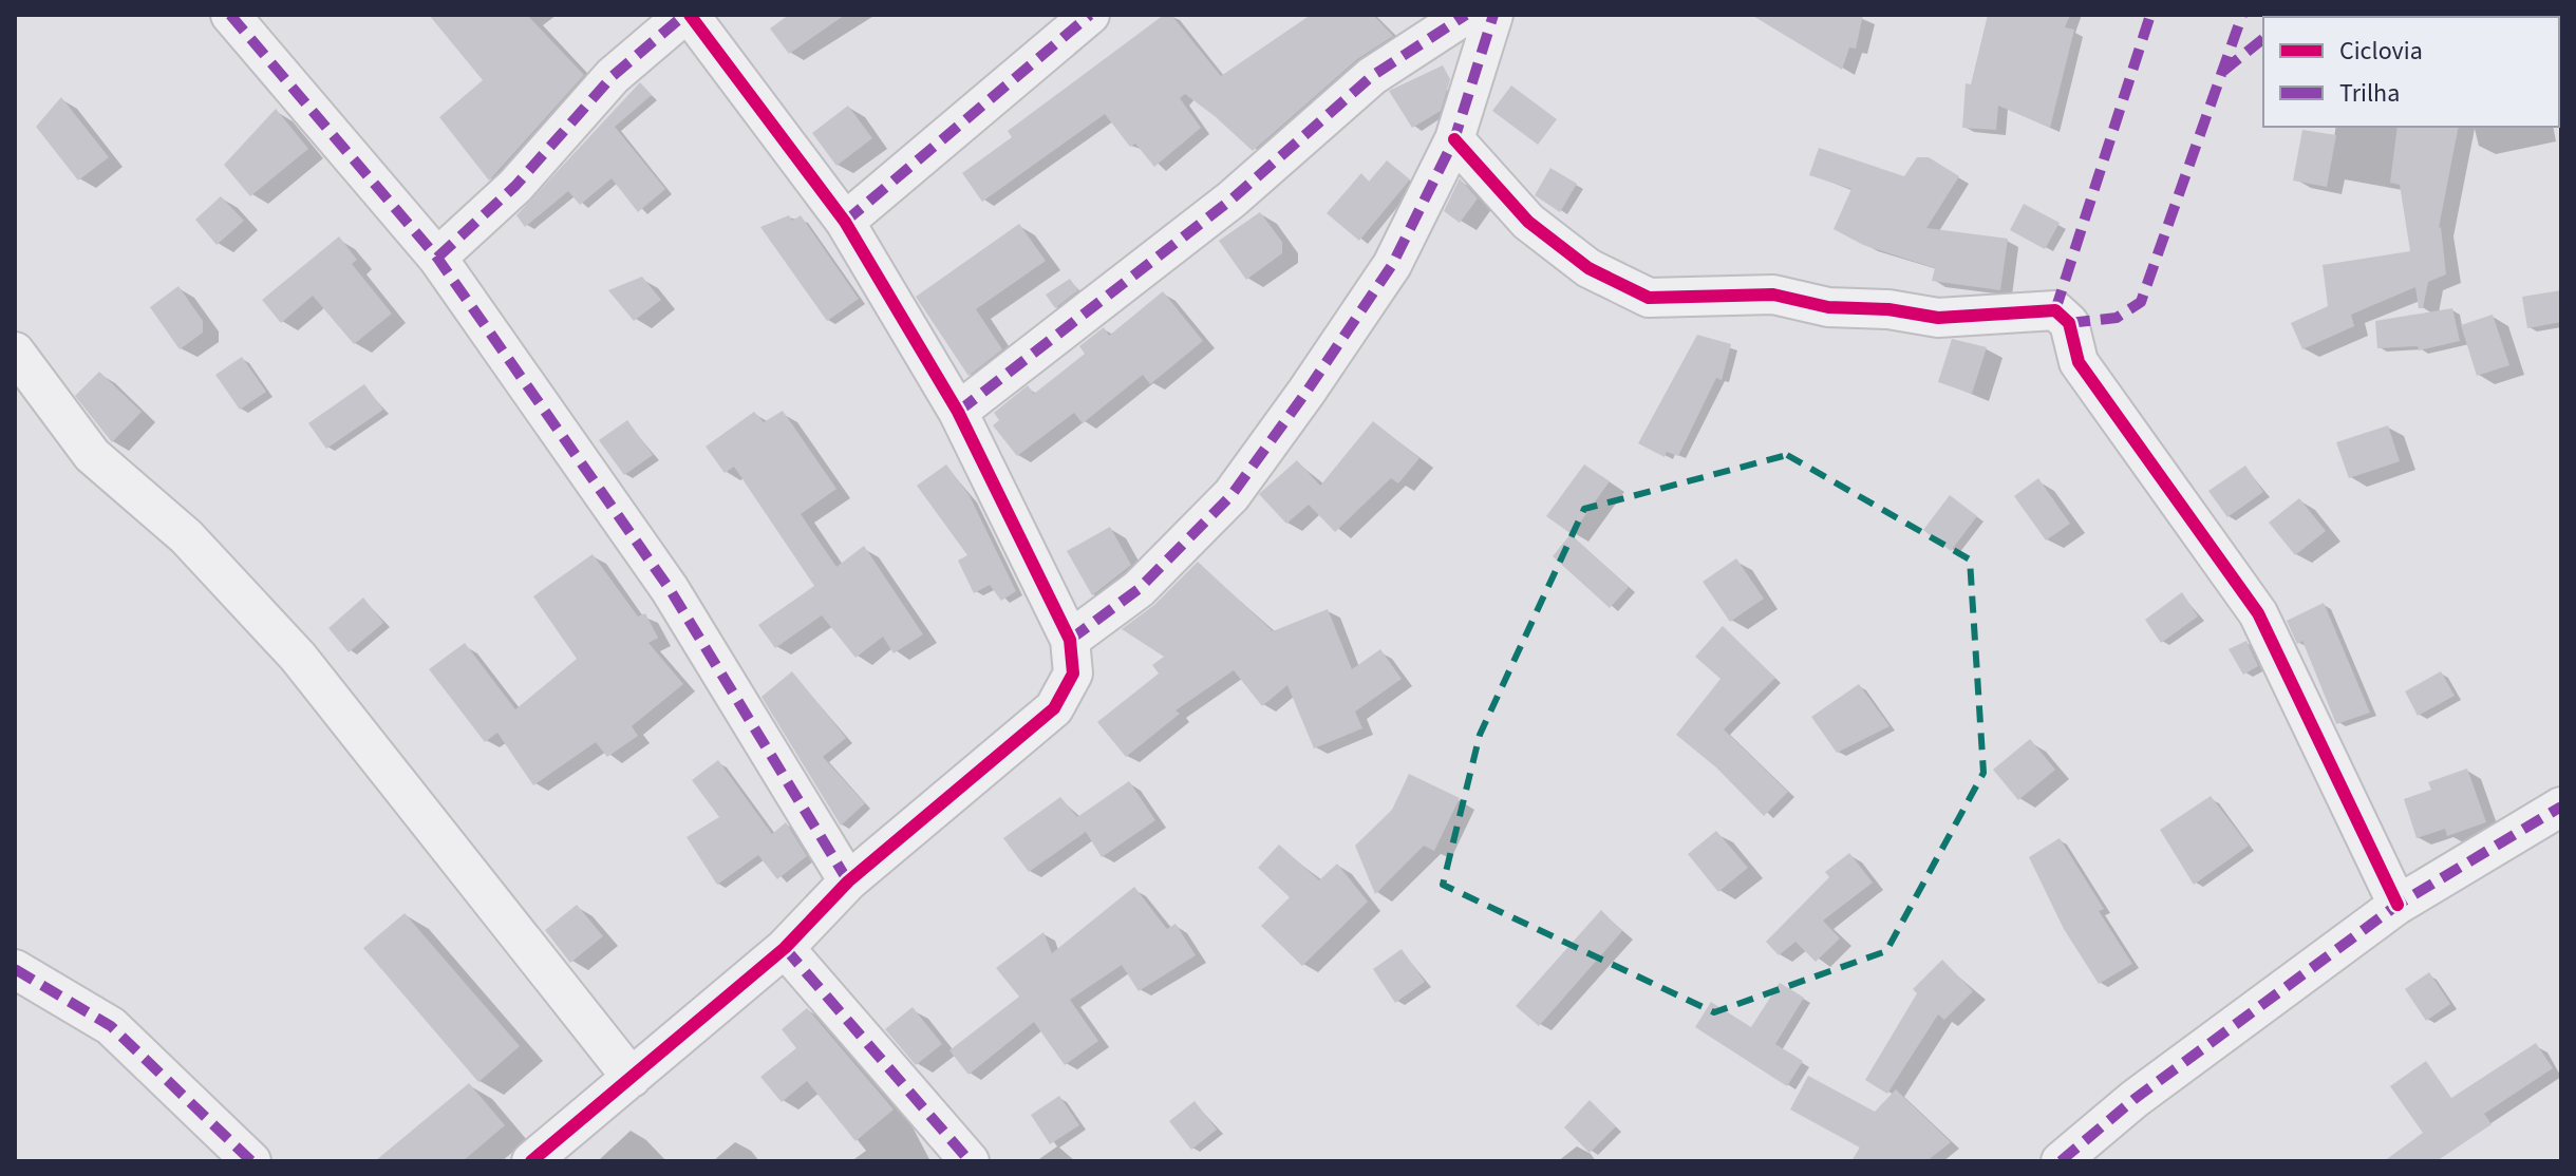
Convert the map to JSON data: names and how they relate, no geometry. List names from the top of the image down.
{
  "legend": ["Ciclovia", "Trilha"]
}
